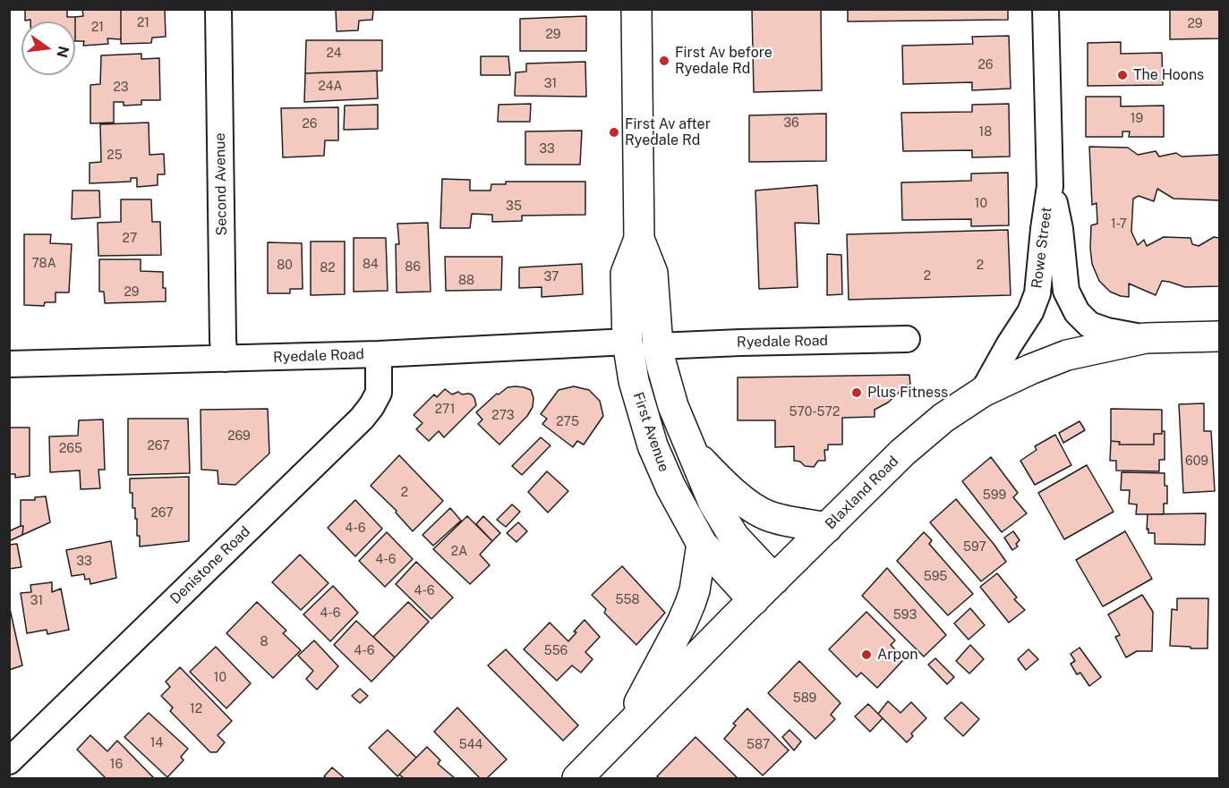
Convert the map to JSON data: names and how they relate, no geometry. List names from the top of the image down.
{
  "streets": {
    "main road": ["First Avenue", "Blaxland Road"],
    "street": [
      "Second Avenue",
      "Rowe Street",
      "Ryedale Road",
      "Denistone Road"
    ]
  },
  "crossings": [
    ["Second Avenue", "Ryedale Road"],
    ["Rowe Street", "Blaxland Road"],
    ["Ryedale Road", "First Avenue"],
    ["Ryedale Road", "Denistone Road"],
    ["First Avenue", "Blaxland Road"]
  ],
  "places": [
    "First Av before Ryedale Rd",
    "The Hoons",
    "First Av after Ryedale Rd",
    "Plus Fitness",
    "Arpon"
  ],
  "house_numbers": [
    "21",
    "29",
    "21",
    "29",
    "24",
    "26",
    "31",
    "24A",
    "23",
    "19",
    "36",
    "26",
    "18",
    "33",
    "25",
    "10",
    "35",
    "1-7",
    "27",
    "78A",
    "84",
    "80",
    "2",
    "86",
    "82",
    "2",
    "37",
    "88",
    "29",
    "271",
    "570-572",
    "273",
    "275",
    "269",
    "267",
    "265",
    "609",
    "2",
    "599",
    "267",
    "4-6",
    "597",
    "2A",
    "4-6",
    "33",
    "595",
    "4-6",
    "558",
    "31",
    "4-6",
    "593",
    "8",
    "4-6",
    "556",
    "10",
    "589",
    "12",
    "14",
    "544",
    "587",
    "16"
  ],
  "north": "right"
}
